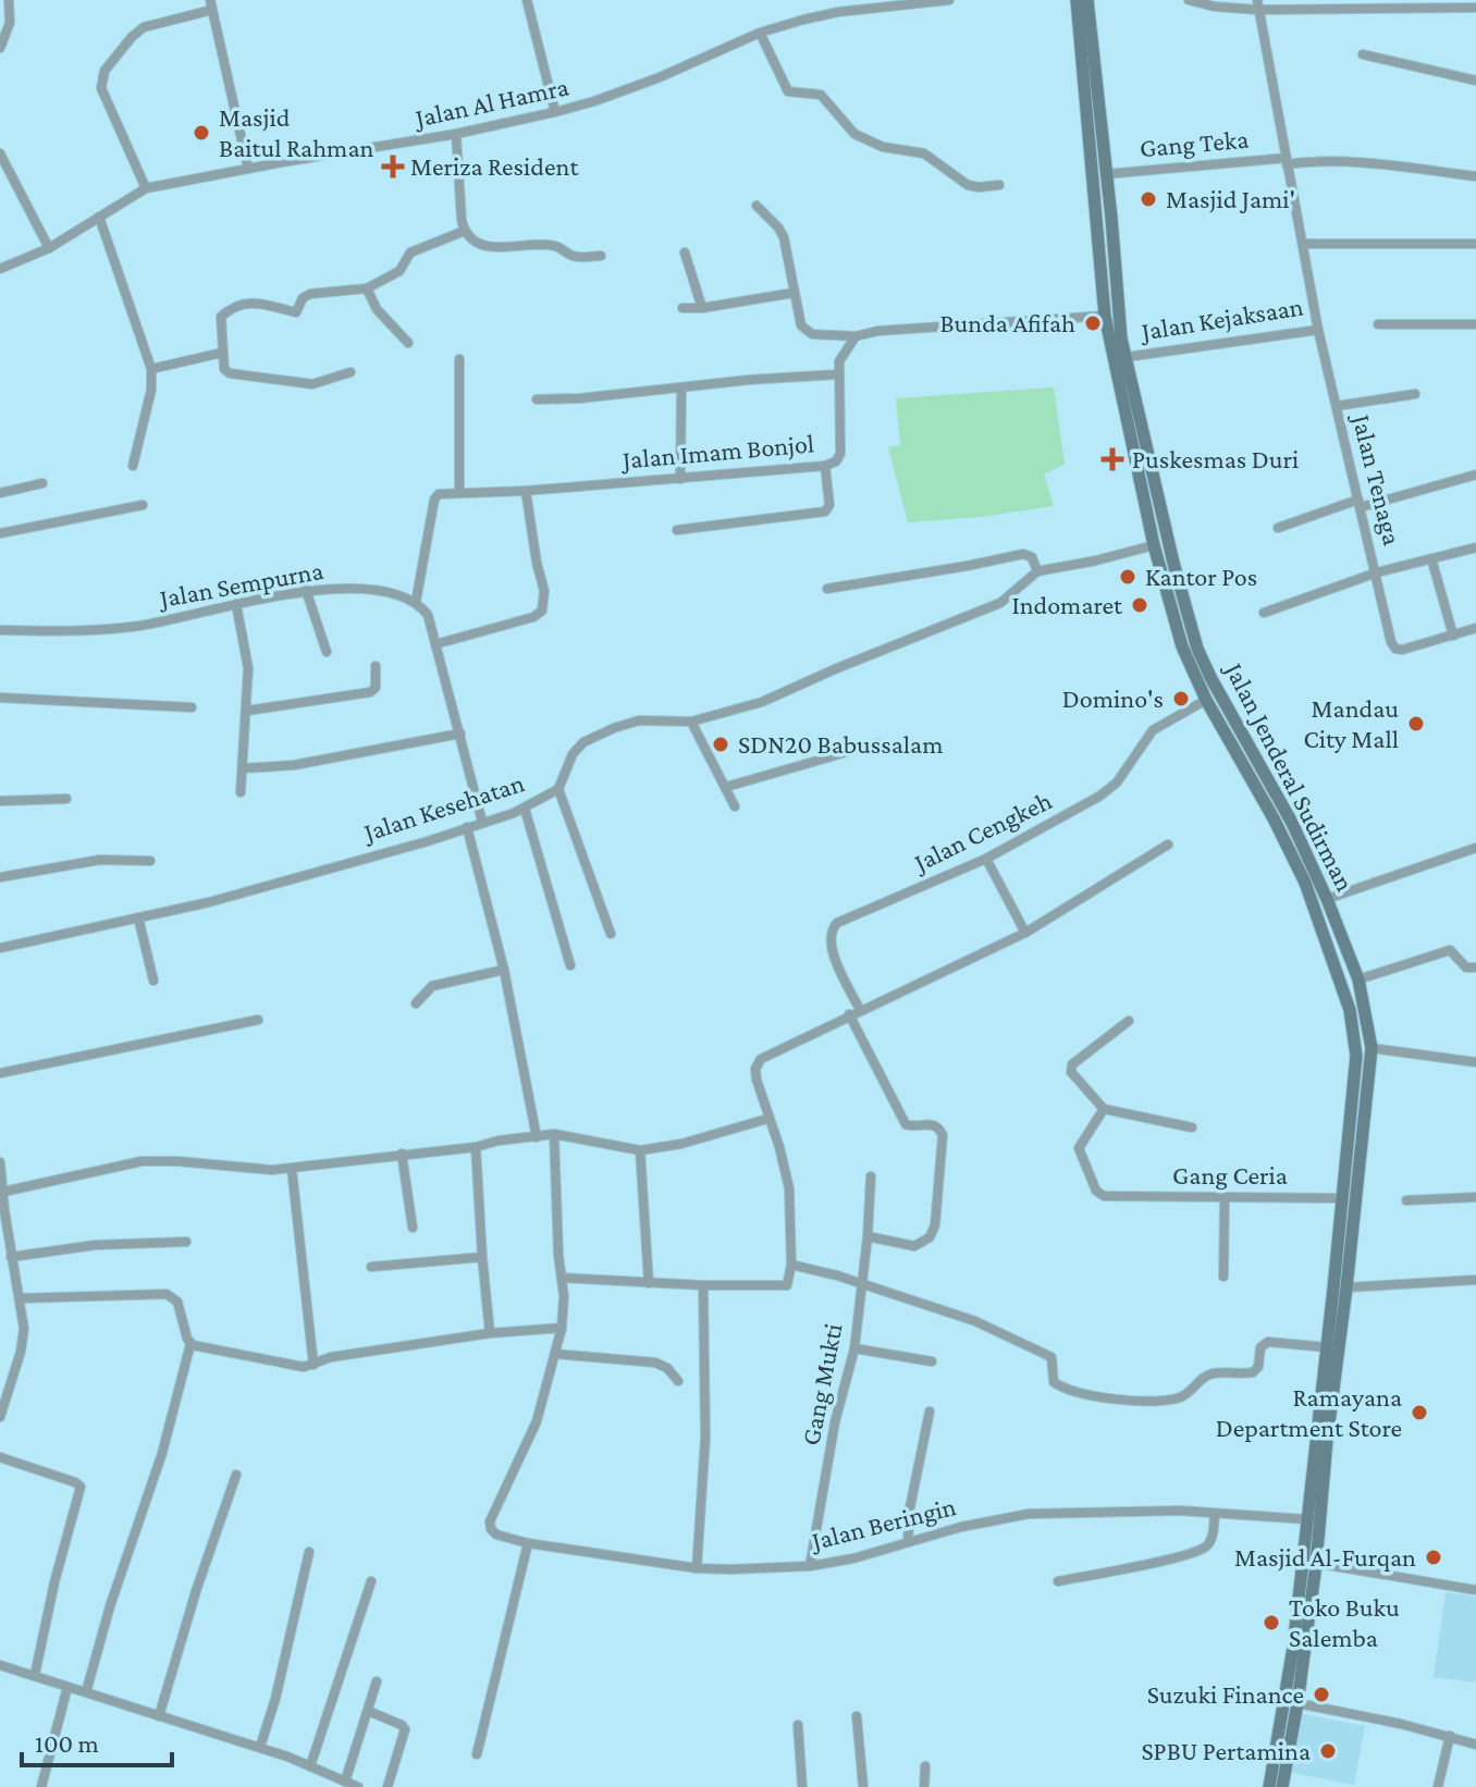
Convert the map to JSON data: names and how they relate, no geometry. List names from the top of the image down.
{
  "streets": {
    "street": [
      "Jalan Al Hamra",
      "Gang Teka",
      "Jalan Kejaksaan",
      "Jalan Imam Bonjol",
      "Jalan Tenaga",
      "Jalan Sempurna",
      "Jalan Jenderal Sudirman",
      "Jalan Kesehatan",
      "Jalan Cengkeh",
      "Gang Ceria",
      "Gang Mukti",
      "Jalan Beringin"
    ]
  },
  "crossings": [
    ["Gang Teka", "Jalan Kejaksaan"],
    ["Gang Teka", "Jalan Jenderal Sudirman"],
    ["Jalan Kejaksaan", "Jalan Tenaga"],
    ["Jalan Kejaksaan", "Jalan Jenderal Sudirman"],
    ["Jalan Jenderal Sudirman", "Jalan Kesehatan"],
    ["Jalan Jenderal Sudirman", "Jalan Cengkeh"],
    ["Jalan Jenderal Sudirman", "Gang Ceria"],
    ["Jalan Jenderal Sudirman", "Jalan Beringin"],
    ["Gang Mukti", "Jalan Beringin"]
  ],
  "places": {
    "other": [
      "Masjid Baitul Rahman",
      "Masjid Jami'",
      "Bunda Afifah",
      "Kantor Pos",
      "Indomaret",
      "Domino's",
      "Mandau City Mall",
      "SDN20 Babussalam",
      "Ramayana Department Store",
      "Masjid Al-Furqan",
      "Toko Buku Salemba",
      "Suzuki Finance",
      "SPBU Pertamina"
    ],
    "health": ["Meriza Resident", "Puskesmas Duri"]
  },
  "scale_bar": "100 m"
}
